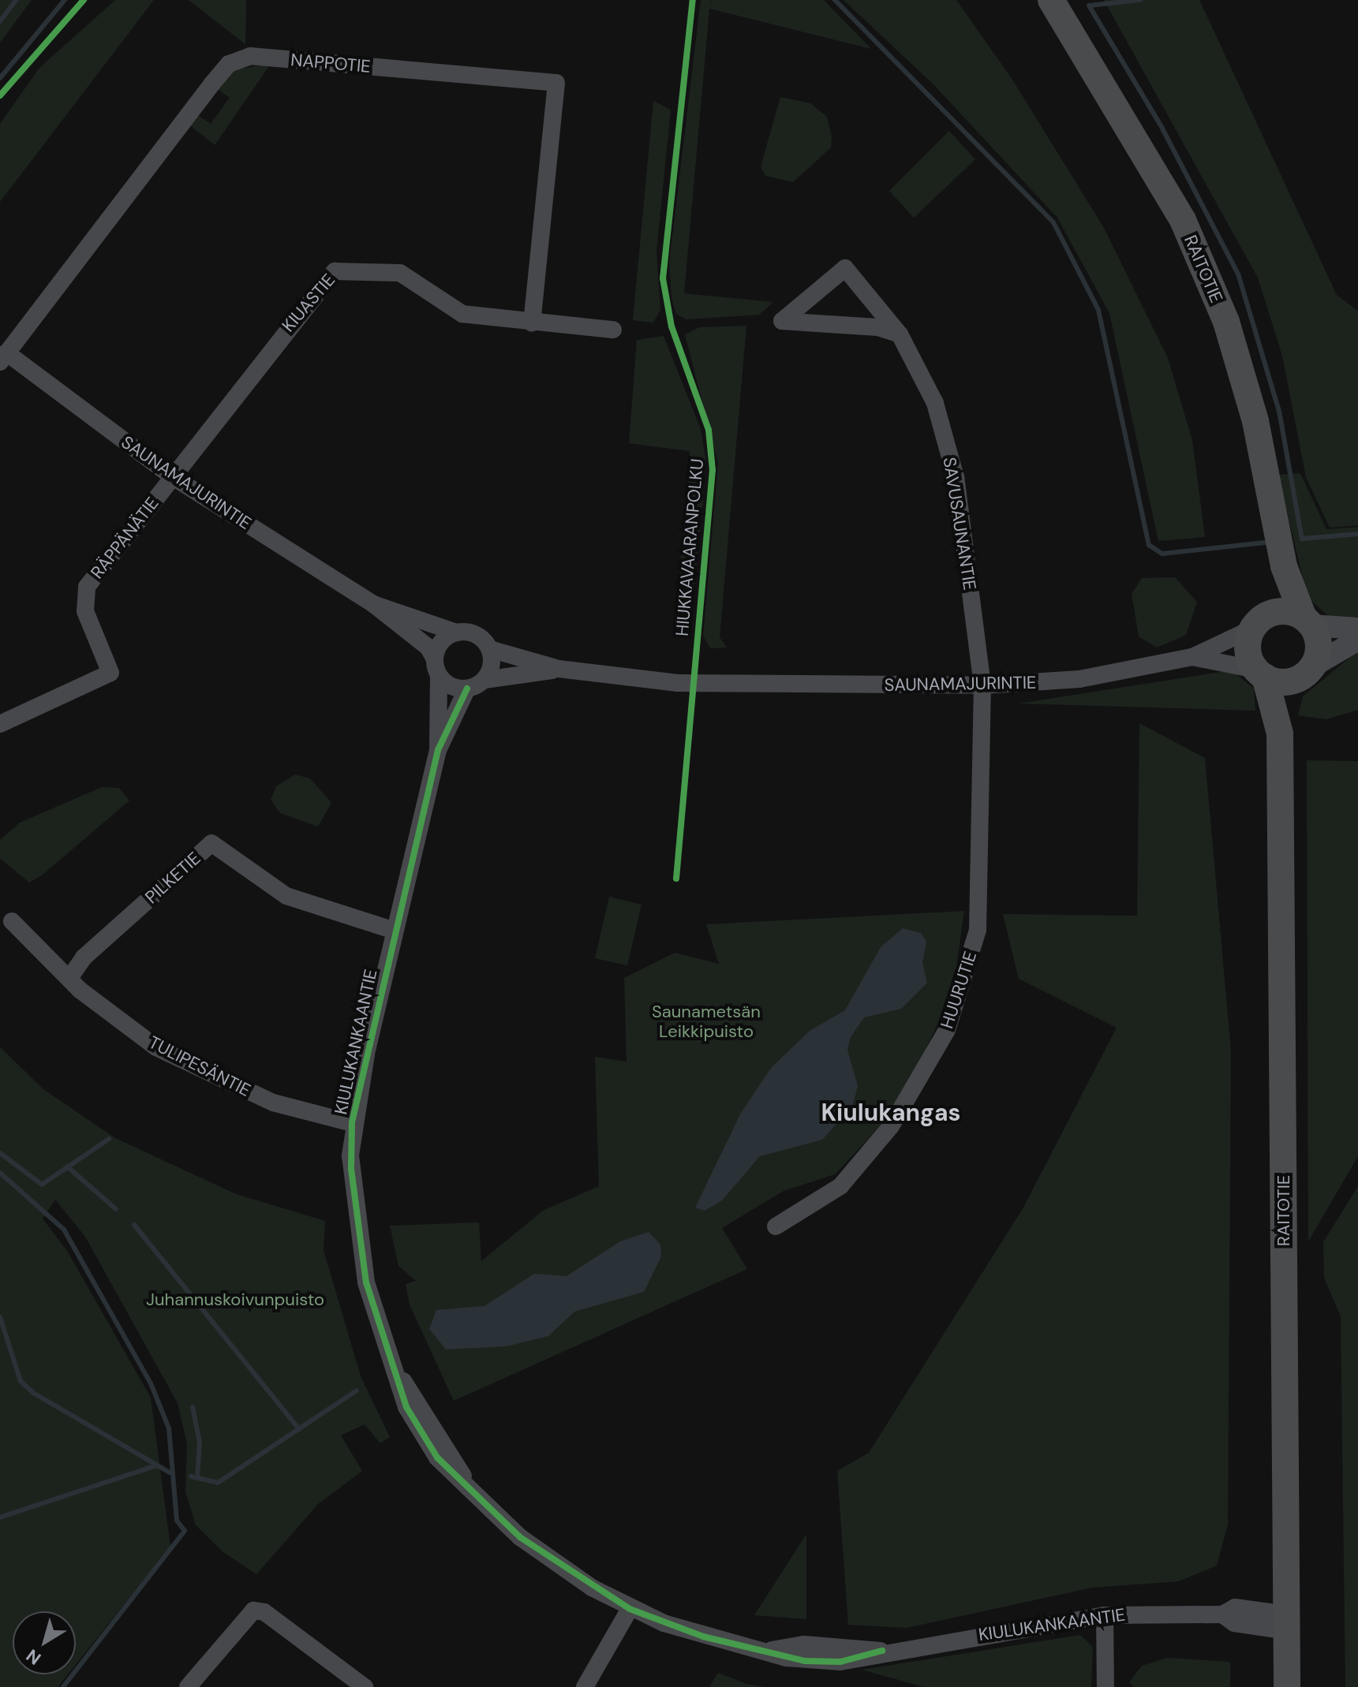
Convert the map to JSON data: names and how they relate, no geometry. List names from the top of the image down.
{
  "streets": {
    "main road": ["RAITOTIE"],
    "street": [
      "NAPPOTIE",
      "KIUASTIE",
      "SAUNAMAJURINTIE",
      "SAVUSAUNANTIE",
      "RÄPPÄNÄTIE",
      "PILKETIE",
      "HUURUTIE",
      "KIULUKANKAANTIE",
      "TULIPESÄNTIE"
    ],
    "cycle path": ["HIUKKAVAARANPOLKU"]
  },
  "crossings": [
    ["NAPPOTIE", "KIUASTIE"],
    ["NAPPOTIE", "SAUNAMAJURINTIE"],
    ["RAITOTIE", "SAUNAMAJURINTIE"],
    ["RAITOTIE", "KIULUKANKAANTIE"],
    ["KIUASTIE", "SAUNAMAJURINTIE"],
    ["KIUASTIE", "RÄPPÄNÄTIE"],
    ["SAUNAMAJURINTIE", "SAVUSAUNANTIE"],
    ["SAUNAMAJURINTIE", "RÄPPÄNÄTIE"],
    ["SAUNAMAJURINTIE", "HUURUTIE"],
    ["SAUNAMAJURINTIE", "KIULUKANKAANTIE"],
    ["SAVUSAUNANTIE", "HUURUTIE"],
    ["PILKETIE", "KIULUKANKAANTIE"],
    ["PILKETIE", "TULIPESÄNTIE"],
    ["KIULUKANKAANTIE", "TULIPESÄNTIE"]
  ],
  "districts": ["Kiulukangas"],
  "parks": ["Saunametsän Leikkipuisto", "Juhannuskoivunpuisto"],
  "north": "bottom left"
}
